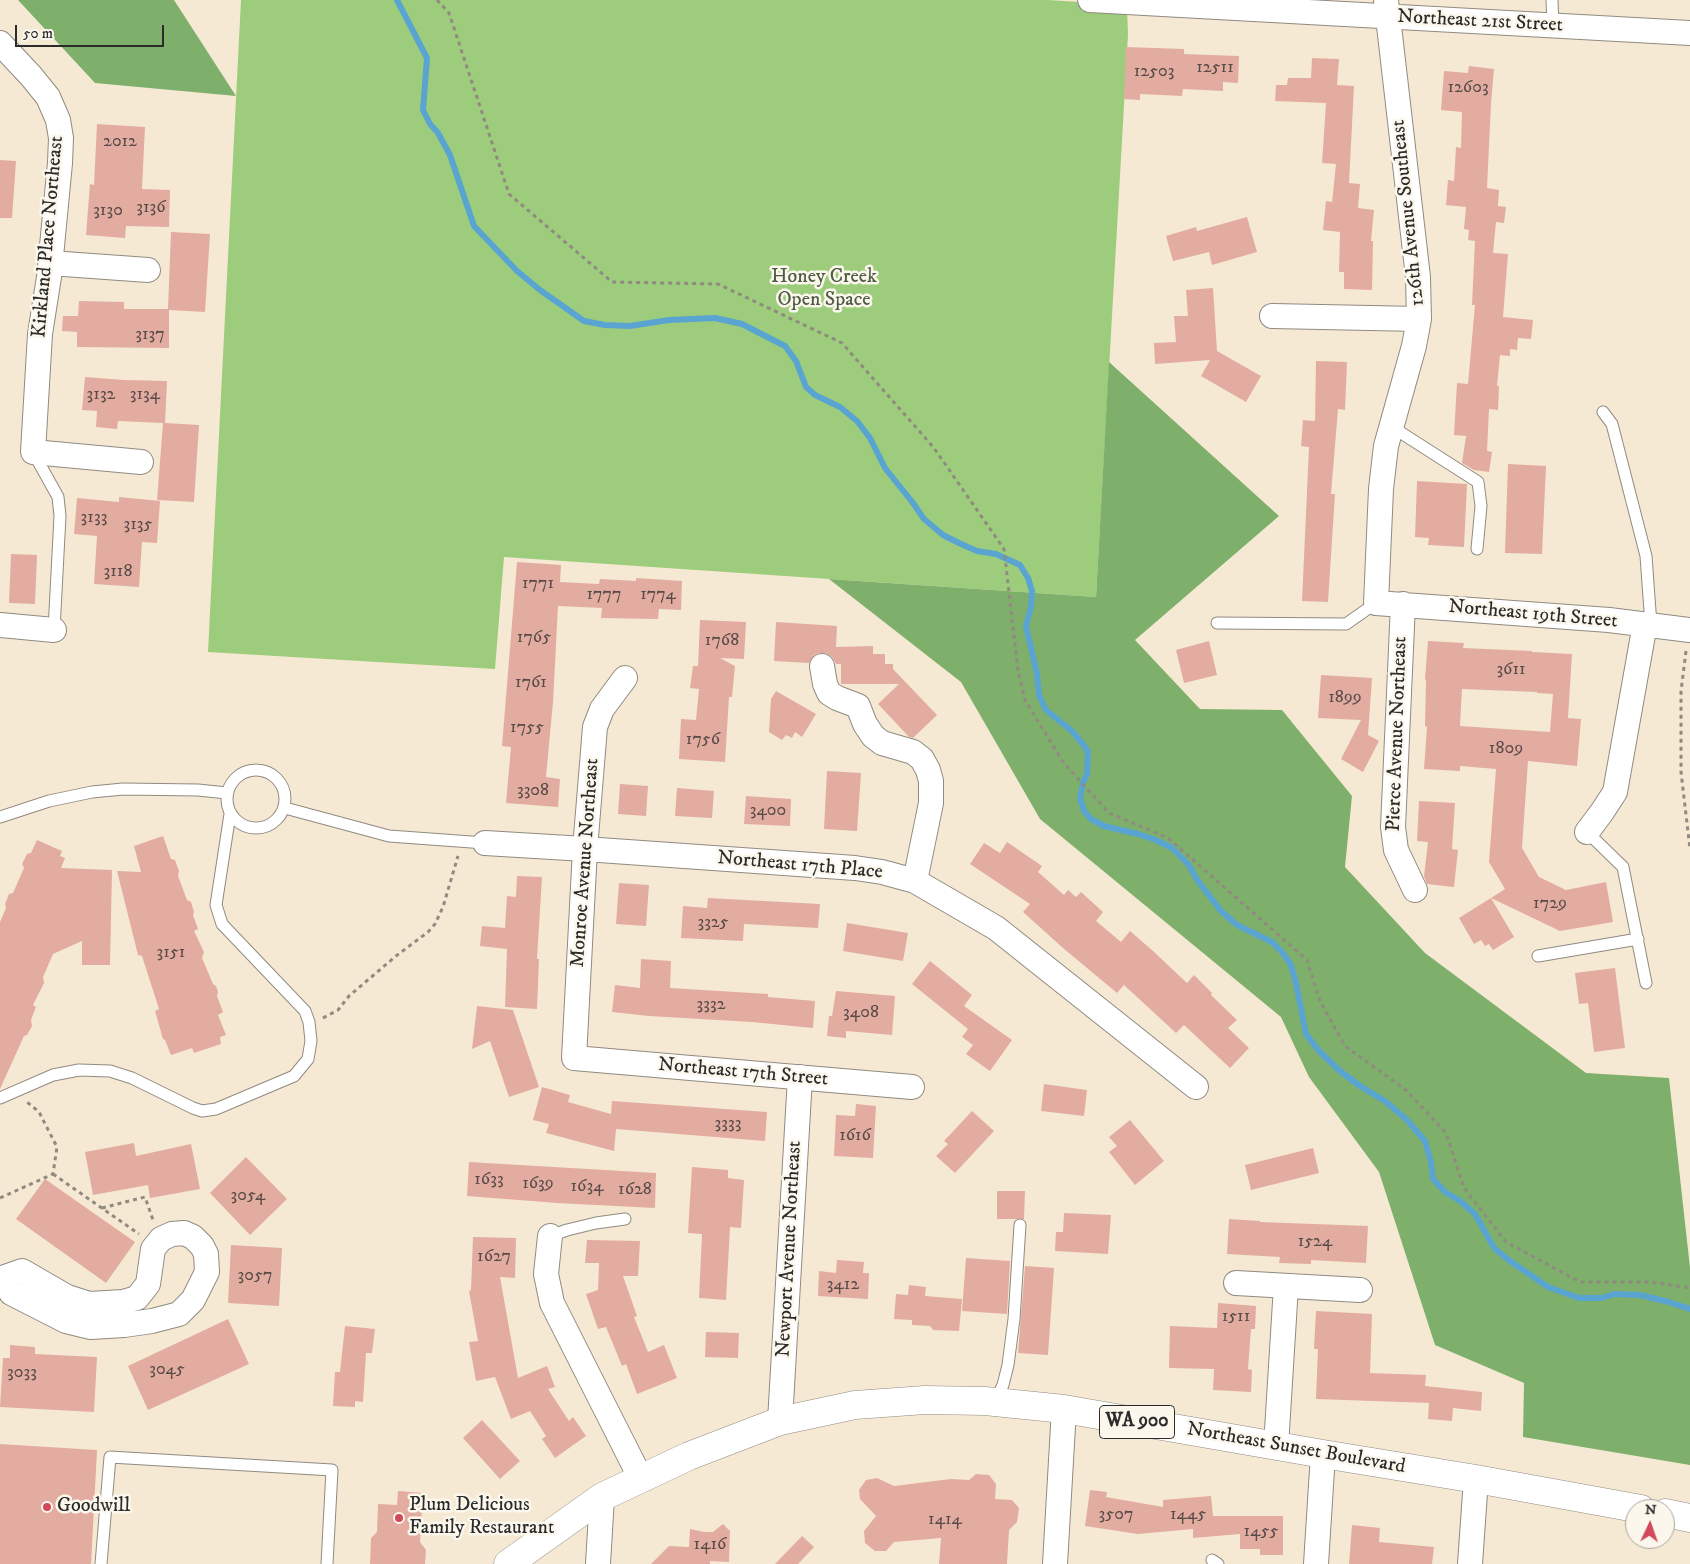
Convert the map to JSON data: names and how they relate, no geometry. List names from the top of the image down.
{
  "streets": {
    "main road": ["WA 900", "Northeast Sunset Boulevard"],
    "street": [
      "Northeast 21st Street",
      "126th Avenue Southeast",
      "Kirkland Place Northeast",
      "Northeast 19th Street",
      "Pierce Avenue Northeast",
      "Monroe Avenue Northeast",
      "Northeast 17th Place",
      "Northeast 17th Street",
      "Newport Avenue Northeast"
    ]
  },
  "crossings": [
    ["Northeast 21st Street", "126th Avenue Southeast"],
    ["126th Avenue Southeast", "Northeast 19th Street"],
    ["Northeast 19th Street", "Pierce Avenue Northeast"],
    ["Monroe Avenue Northeast", "Northeast 17th Place"],
    ["Monroe Avenue Northeast", "Northeast 17th Street"],
    ["Northeast 17th Street", "Newport Avenue Northeast"],
    ["Newport Avenue Northeast", "Northeast Sunset Boulevard"]
  ],
  "parks": ["Honey Creek Open Space"],
  "places": ["Goodwill", "Plum Delicious Family Restaurant"],
  "house_numbers": [
    "12511",
    "12503",
    "12603",
    "2012",
    "3136",
    "3130",
    "3137",
    "3132",
    "3134",
    "3133",
    "3135",
    "3118",
    "1771",
    "1777",
    "1774",
    "1765",
    "1768",
    "3611",
    "1761",
    "1899",
    "1755",
    "1756",
    "1809",
    "3308",
    "3400",
    "1729",
    "3325",
    "3151",
    "3332",
    "3408",
    "3333",
    "1616",
    "1633",
    "1639",
    "1634",
    "1628",
    "3054",
    "1524",
    "1627",
    "3057",
    "3412",
    "1511",
    "3045",
    "3033",
    "3507",
    "1445",
    "1414",
    "1455",
    "1416"
  ],
  "scale_bar": "50 m",
  "north": "top"
}
